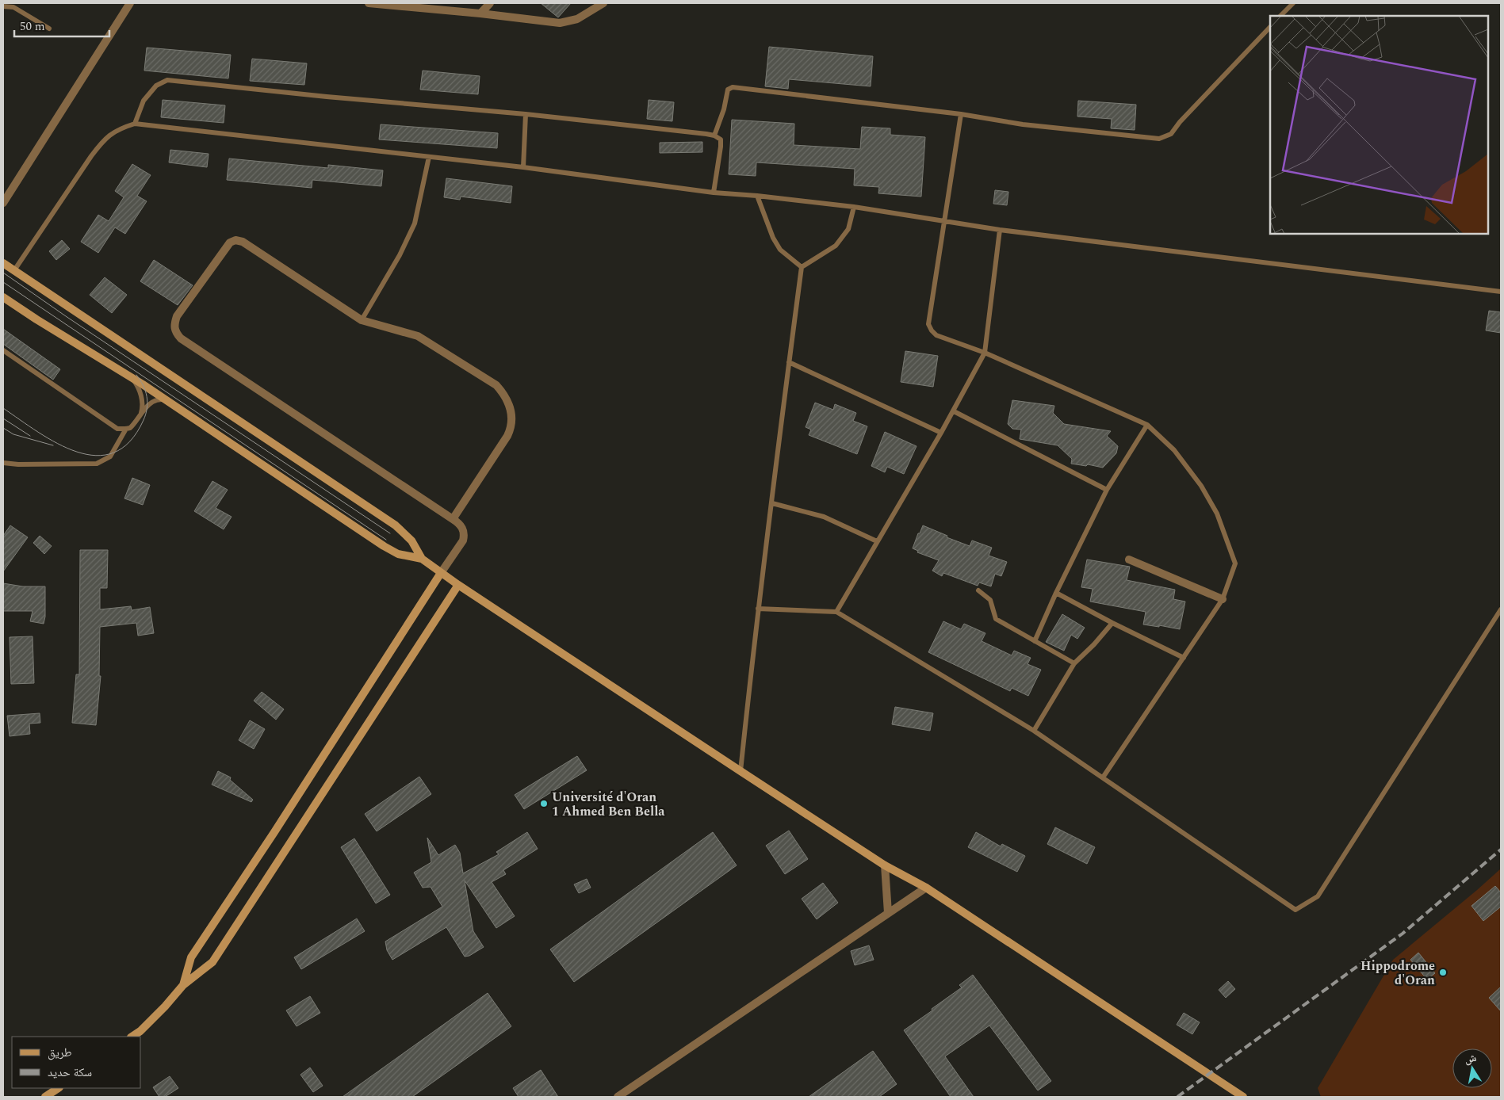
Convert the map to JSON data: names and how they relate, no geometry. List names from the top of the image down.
{
  "places": ["Université d'Oran 1 Ahmed Ben Bella", "Hippodrome d'Oran"],
  "legend": ["طريق", "سكة حديد"],
  "scale_bar": "50 m",
  "north": "top"
}
